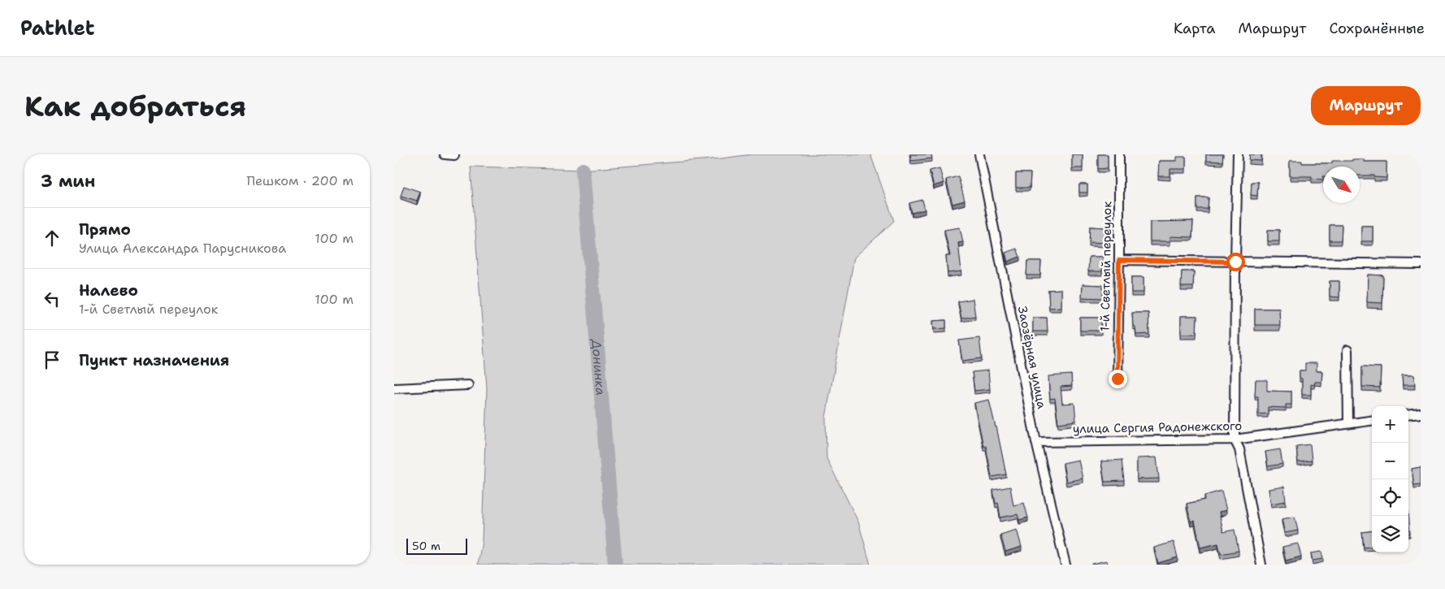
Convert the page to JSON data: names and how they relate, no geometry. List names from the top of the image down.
{
  "streets": {
    "street": ["1-й Светлый переулок", "Заозёрная улица", "улица Сергия Радонежского"]
  },
  "crossings": [
    ["Заозёрная улица", "улица Сергия Радонежского"]
  ],
  "water": ["Донинка"],
  "scale_bar": "50 m",
  "north": "bottom right",
  "page": {
    "header": "Pathlet",
    "nav": ["Карта", "Маршрут", "Сохранённые"],
    "buttons": "Маршрут",
    "title": "Как добраться",
    "heading": ["3 мин", "Пешком · 200 m"],
    "list": [
      ["Прямо", "Улица Александра Парусникова", "100 m"],
      ["Налево", "1-й Светлый переулок", "100 m"],
      "Пункт назначения"
    ],
    "map_buttons": ["+", "−"],
    "scale": "50 m"
  }
}
